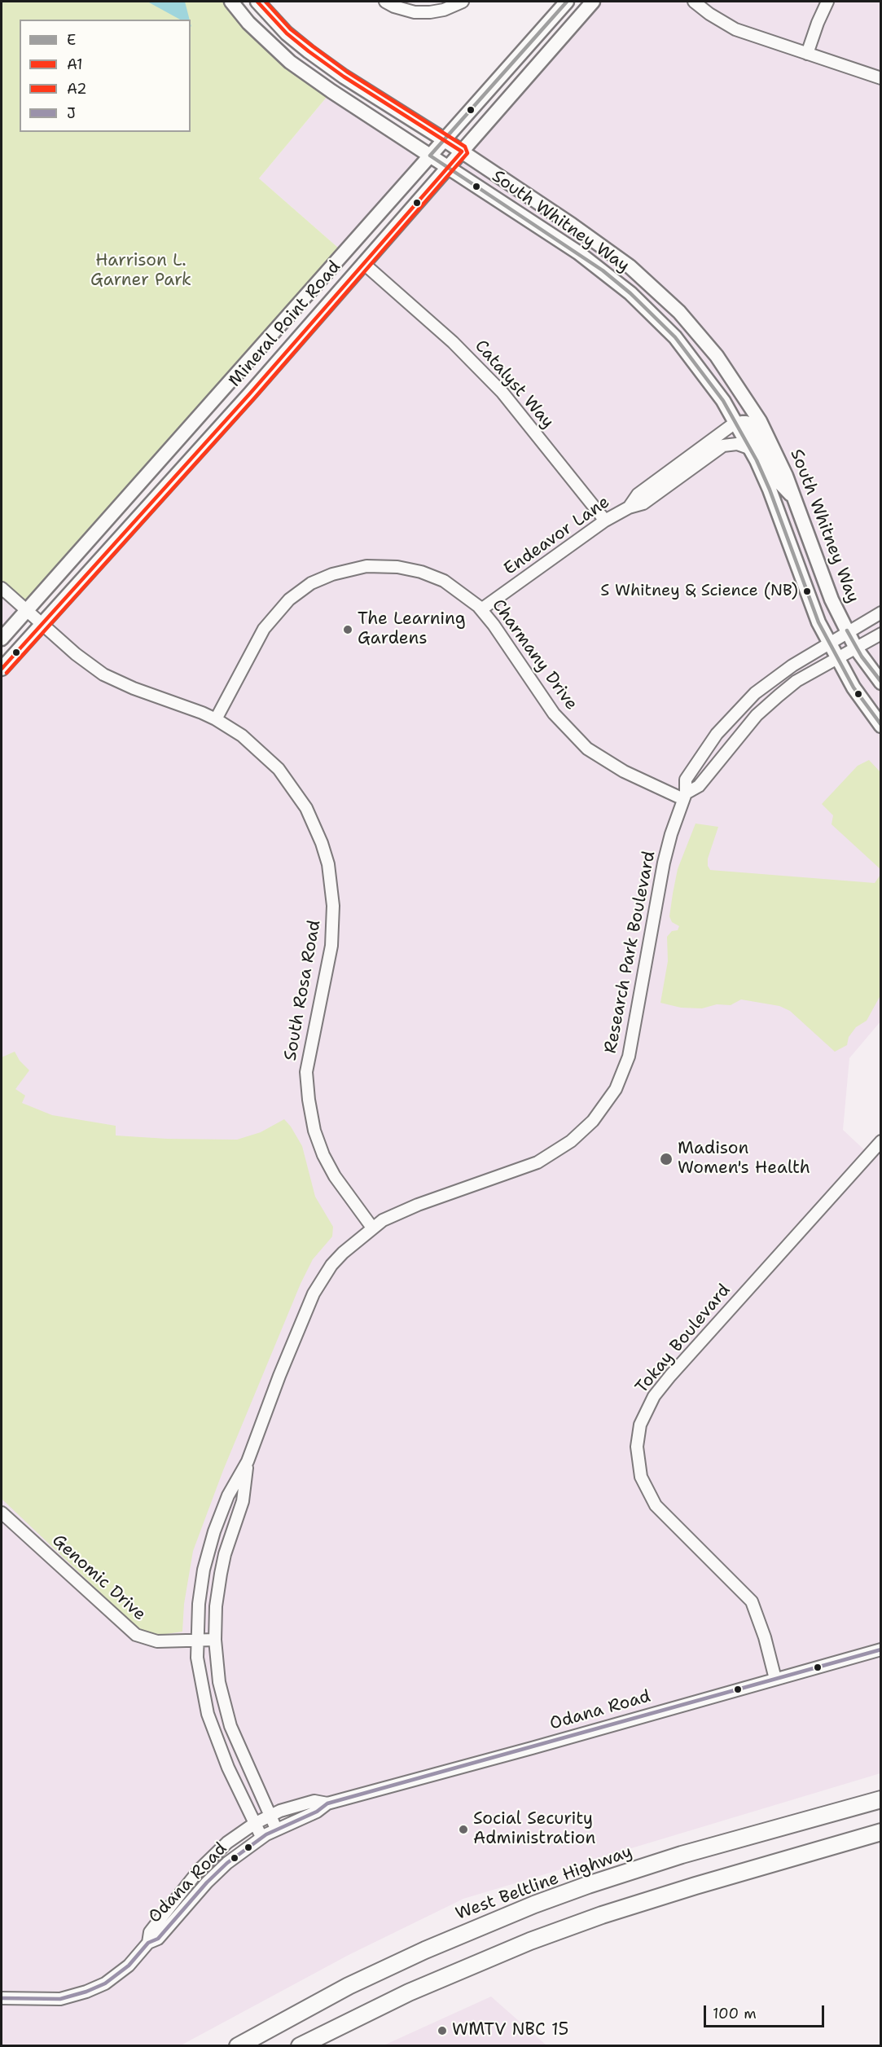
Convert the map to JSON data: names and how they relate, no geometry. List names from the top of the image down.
{
  "streets": {
    "highway": ["West Beltline Highway"],
    "main road": ["South Whitney Way", "Mineral Point Road"],
    "street": [
      "Catalyst Way",
      "Endeavor Lane",
      "Charmany Drive",
      "Research Park Boulevard",
      "South Rosa Road",
      "Tokay Boulevard",
      "Genomic Drive",
      "Odana Road"
    ]
  },
  "crossings": [
    ["South Whitney Way", "Mineral Point Road"],
    ["South Whitney Way", "Endeavor Lane"],
    ["South Whitney Way", "Research Park Boulevard"],
    ["Mineral Point Road", "Catalyst Way"],
    ["Mineral Point Road", "South Rosa Road"],
    ["Catalyst Way", "Endeavor Lane"],
    ["Endeavor Lane", "Charmany Drive"],
    ["Charmany Drive", "Research Park Boulevard"],
    ["Charmany Drive", "South Rosa Road"],
    ["Research Park Boulevard", "South Rosa Road"],
    ["Research Park Boulevard", "Genomic Drive"],
    ["Research Park Boulevard", "Odana Road"],
    ["Tokay Boulevard", "Odana Road"]
  ],
  "parks": ["Harrison L. Garner Park"],
  "places": [
    "S Whitney & Science (NB)",
    "The Learning Gardens",
    "Madison Women's Health",
    "Social Security Administration",
    "WMTV NBC 15"
  ],
  "lines": [
    "transit line E",
    "transit line A1",
    "transit line A2",
    "transit line J"
  ],
  "legend": [
    "E",
    "A1",
    "A2",
    "J"
  ],
  "scale_bar": "100 m"
}
